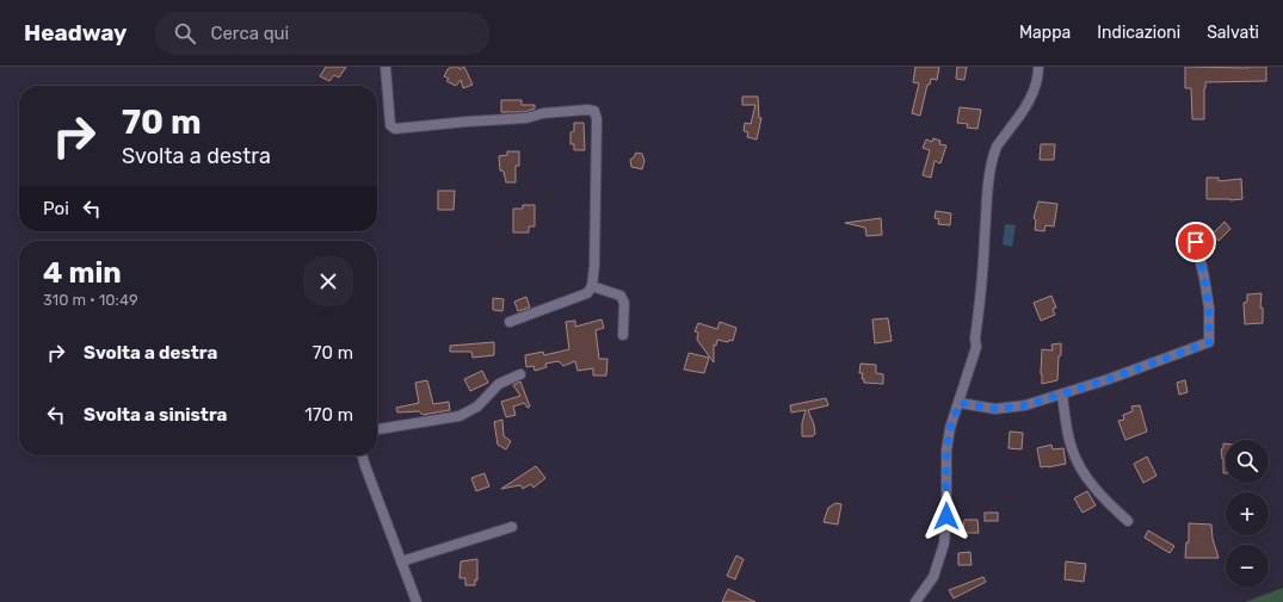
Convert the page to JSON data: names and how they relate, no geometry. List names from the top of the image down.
{
  "page": {
    "header": "Headway",
    "search": "Cerca qui",
    "nav": ["Mappa", "Indicazioni", "Salvati"],
    "turn": ["70 m", "Svolta a destra"],
    "then": "Poi",
    "heading": ["4 min", "310 m · 10:49"],
    "list": [
      {
        "name": "Svolta a destra",
        "value": "70 m"
      },
      {
        "name": "Svolta a sinistra",
        "value": "170 m"
      }
    ],
    "map_buttons": ["+", "−"]
  }
}
